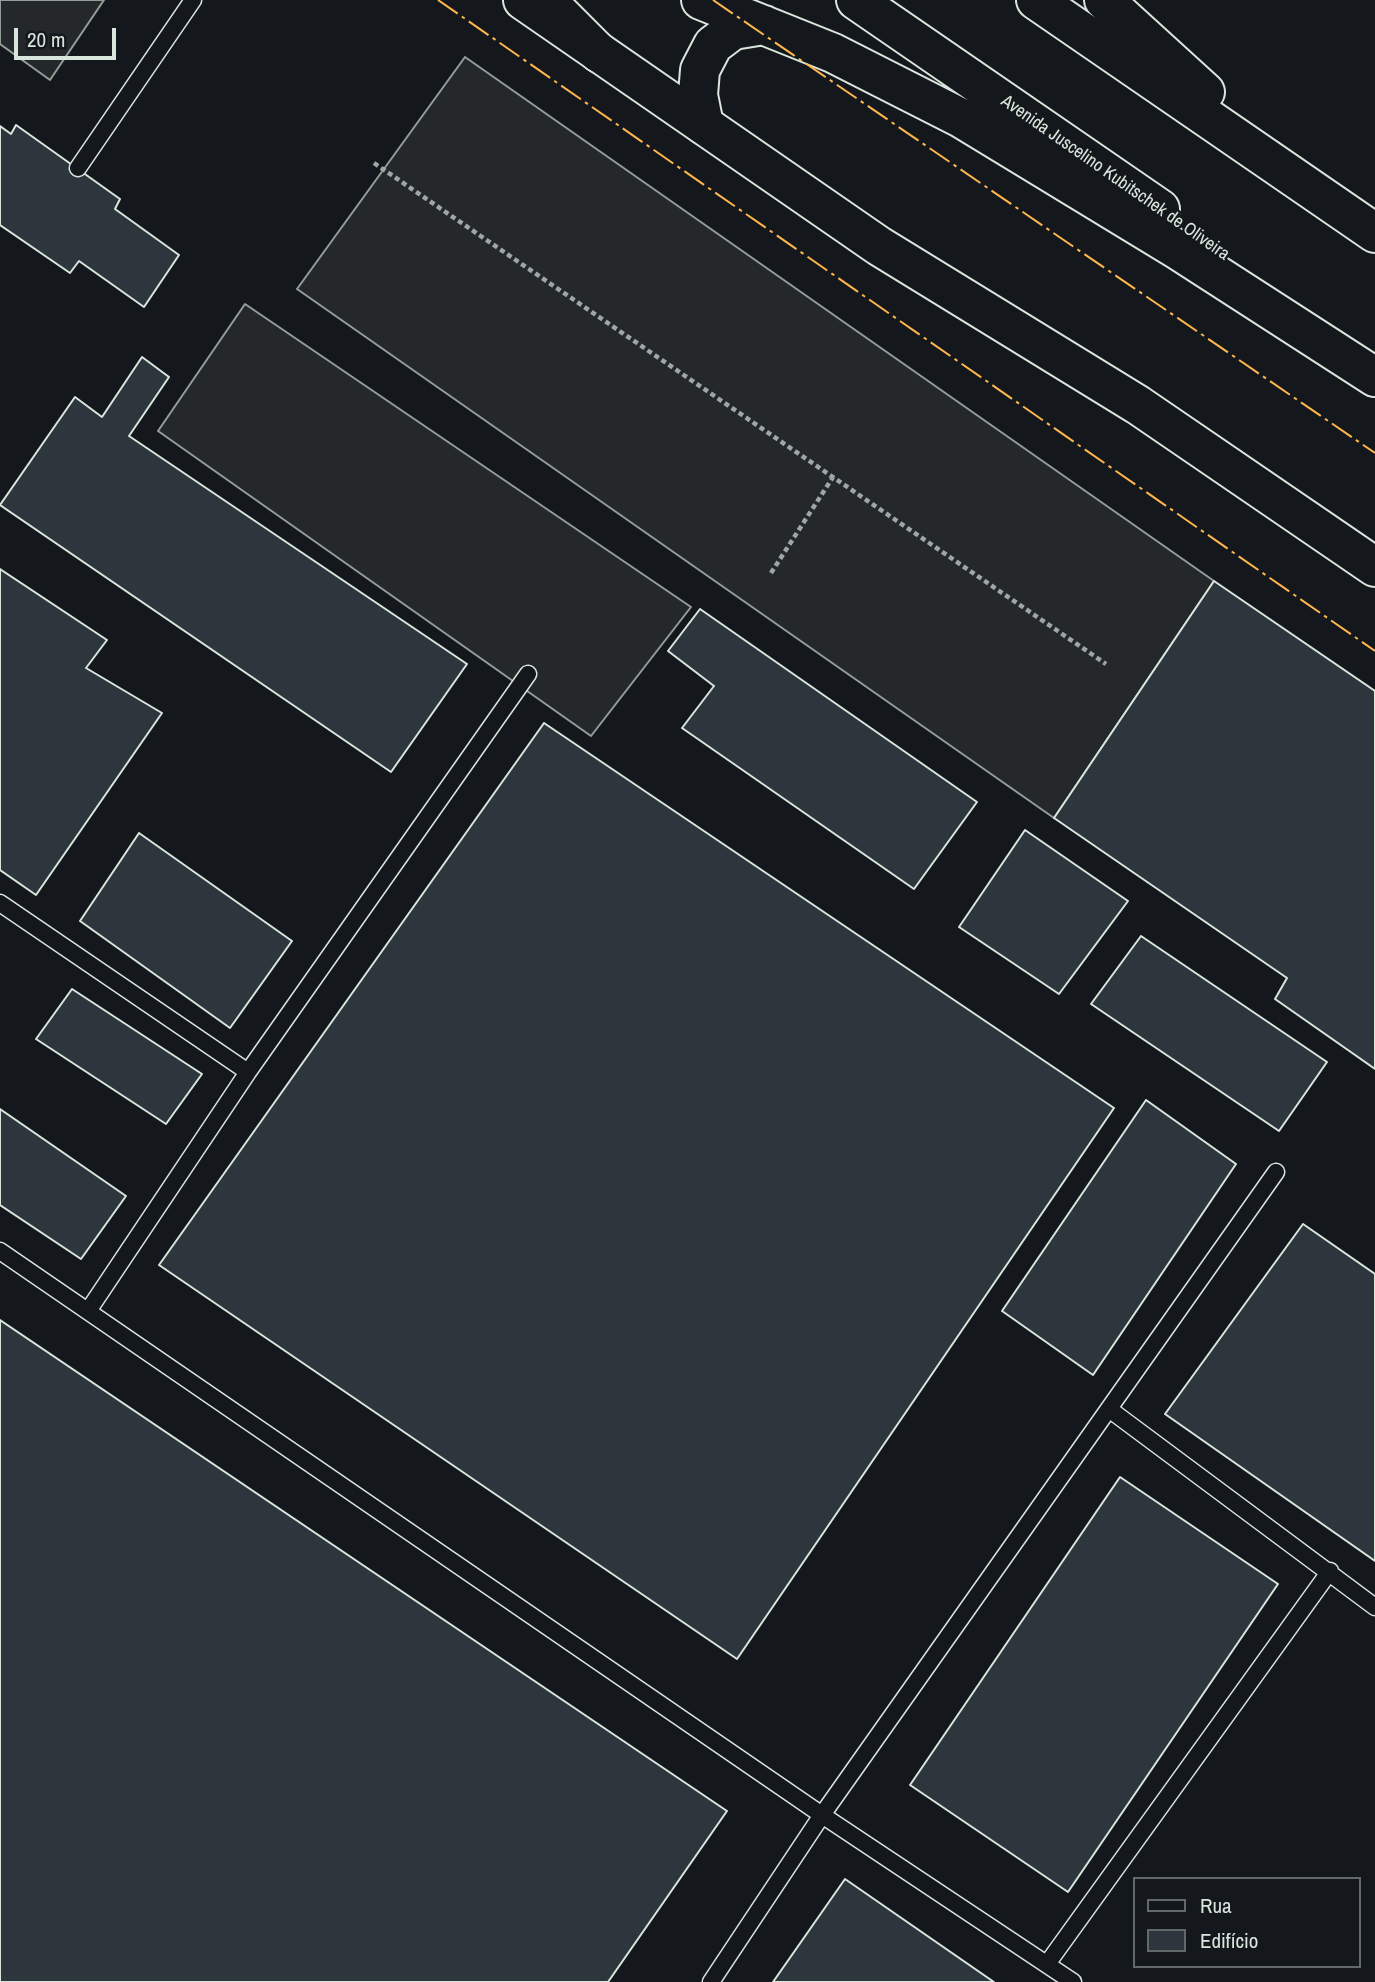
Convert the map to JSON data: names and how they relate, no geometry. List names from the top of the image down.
{
  "streets": {
    "main road": ["Avenida Juscelino Kubitschek de Oliveira"]
  },
  "legend": ["Rua", "Edifício"],
  "scale_bar": "20 m"
}
